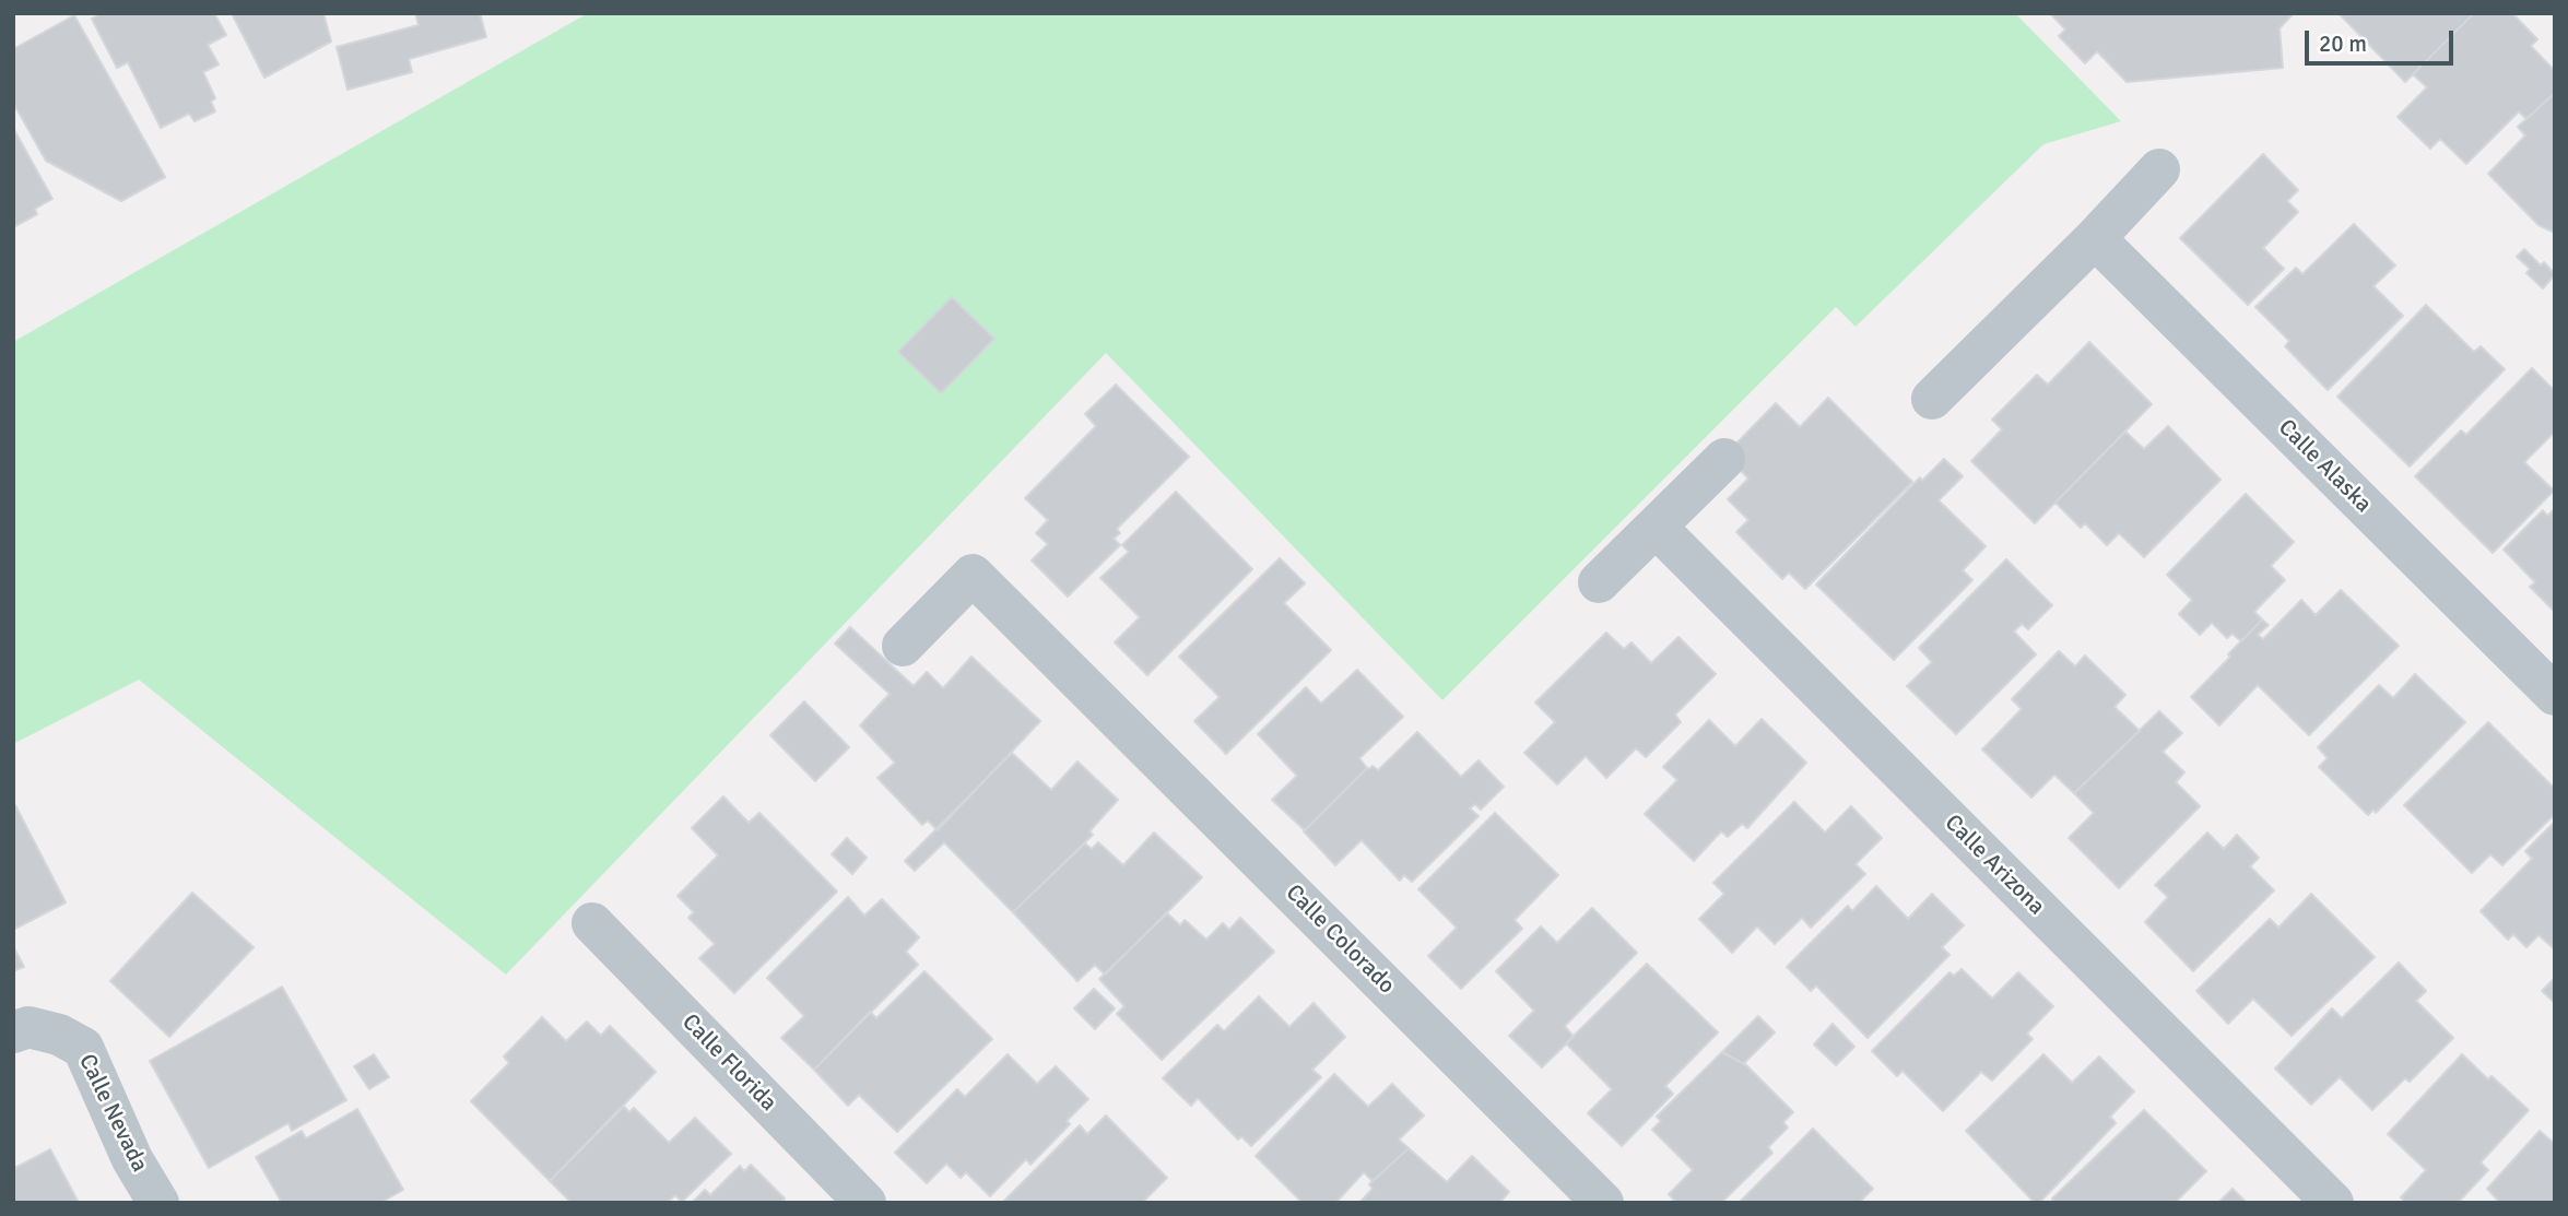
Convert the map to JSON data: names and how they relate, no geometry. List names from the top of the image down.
{
  "streets": {
    "street": [
      "Calle Alaska",
      "Calle Arizona",
      "Calle Colorado",
      "Calle Florida",
      "Calle Nevada"
    ]
  },
  "scale_bar": "20 m"
}
